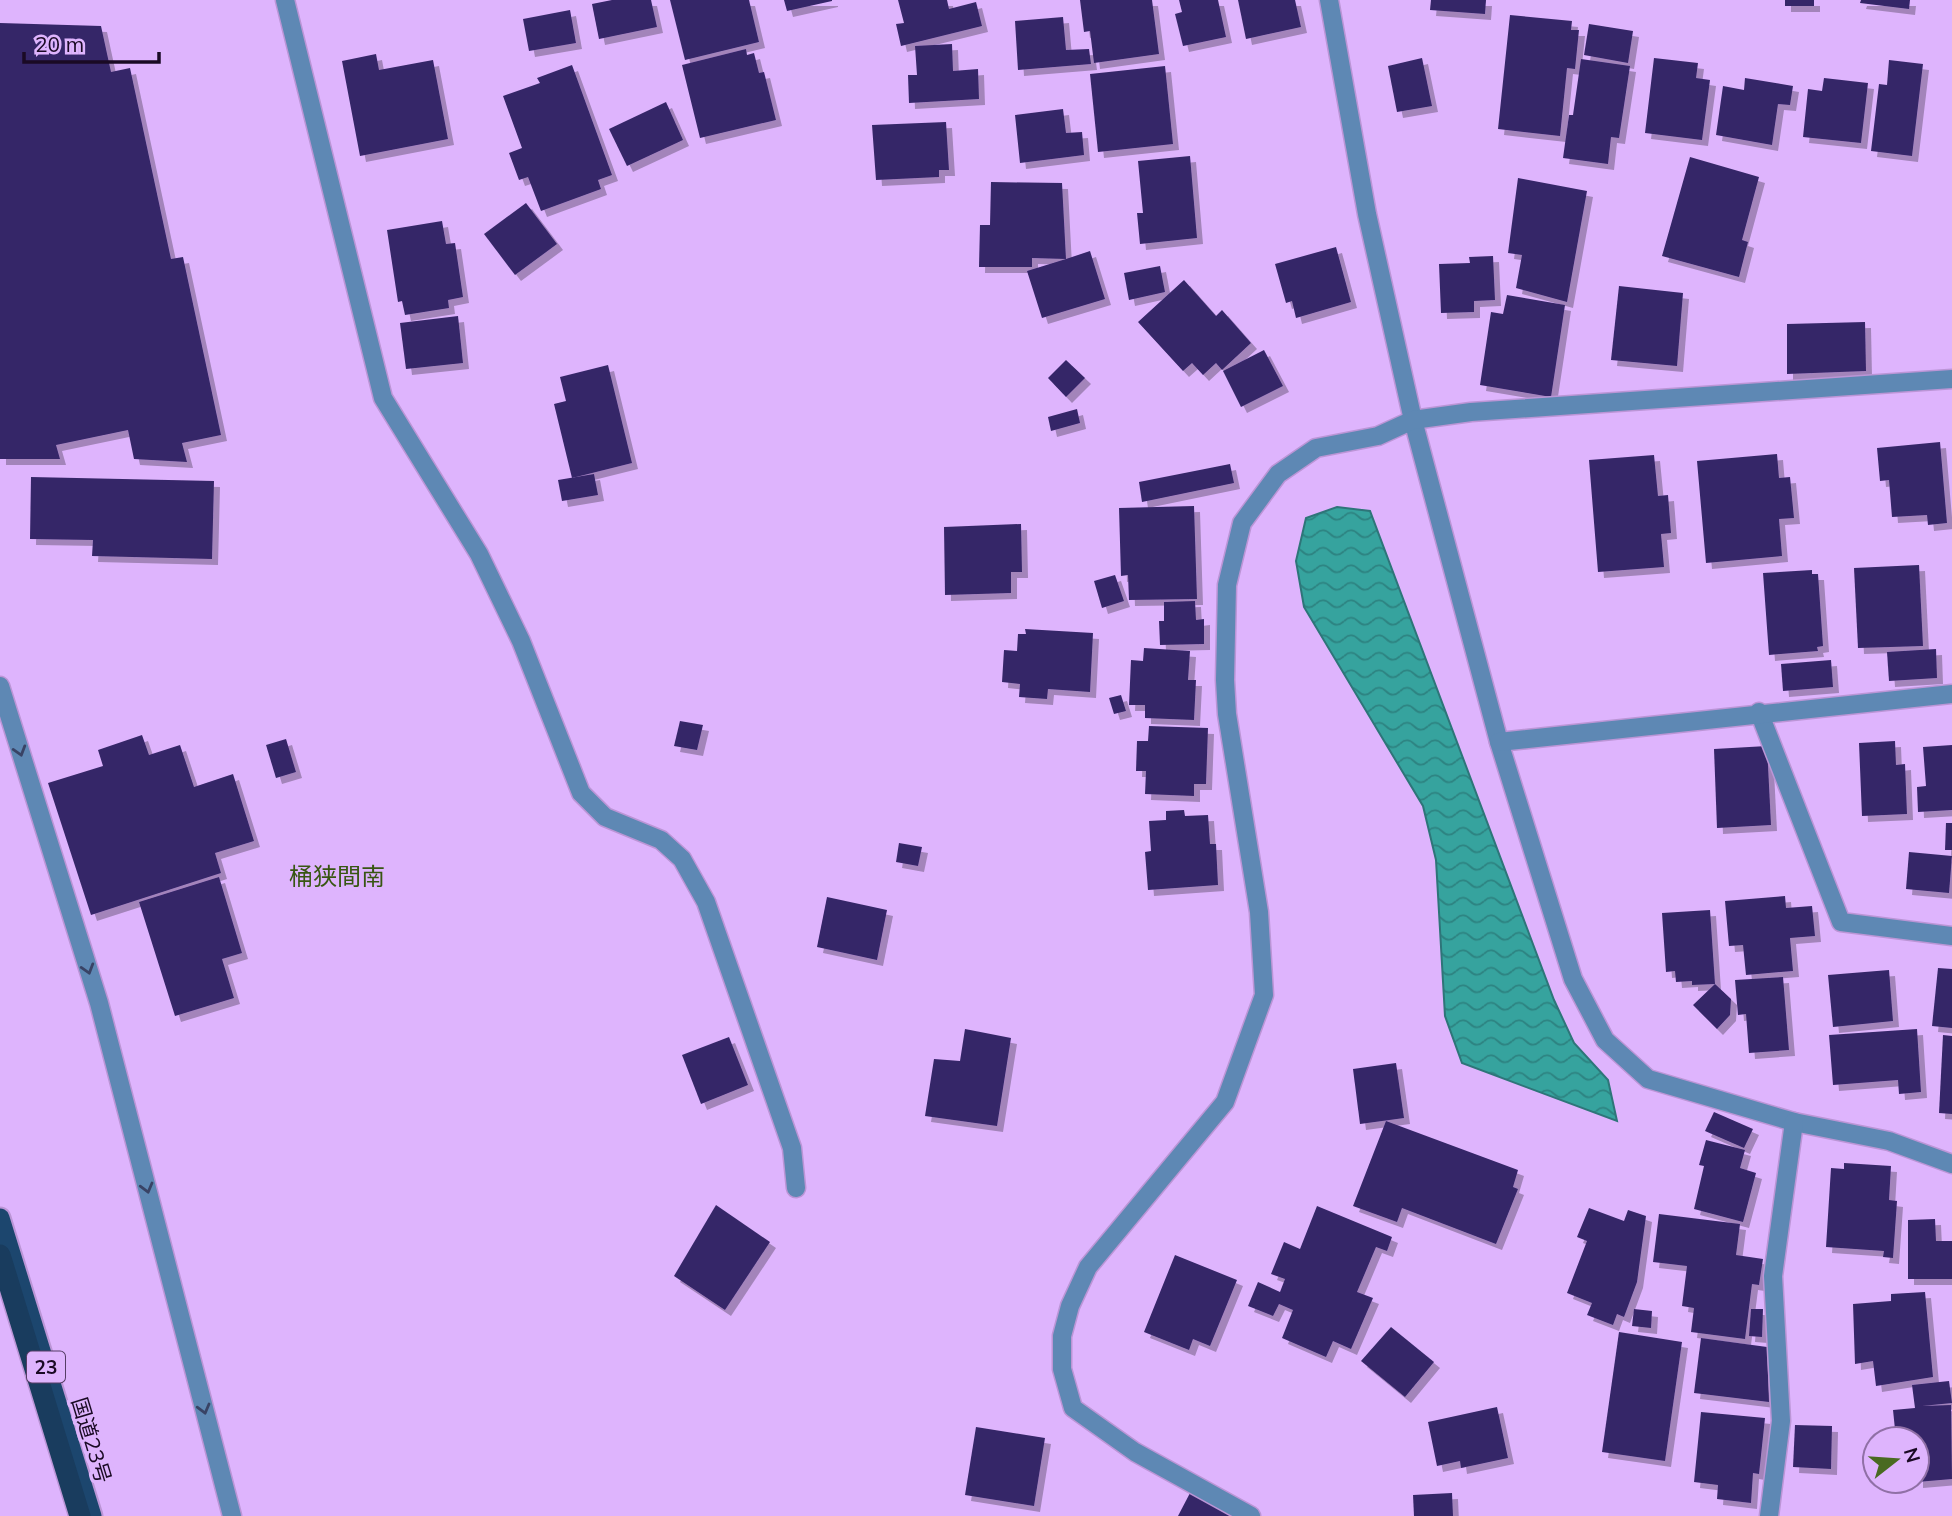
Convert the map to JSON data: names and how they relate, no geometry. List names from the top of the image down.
{
  "streets": {
    "highway": ["23", "国道23号"]
  },
  "districts": ["桶狭間南"],
  "scale_bar": "20 m",
  "north": "right"
}
